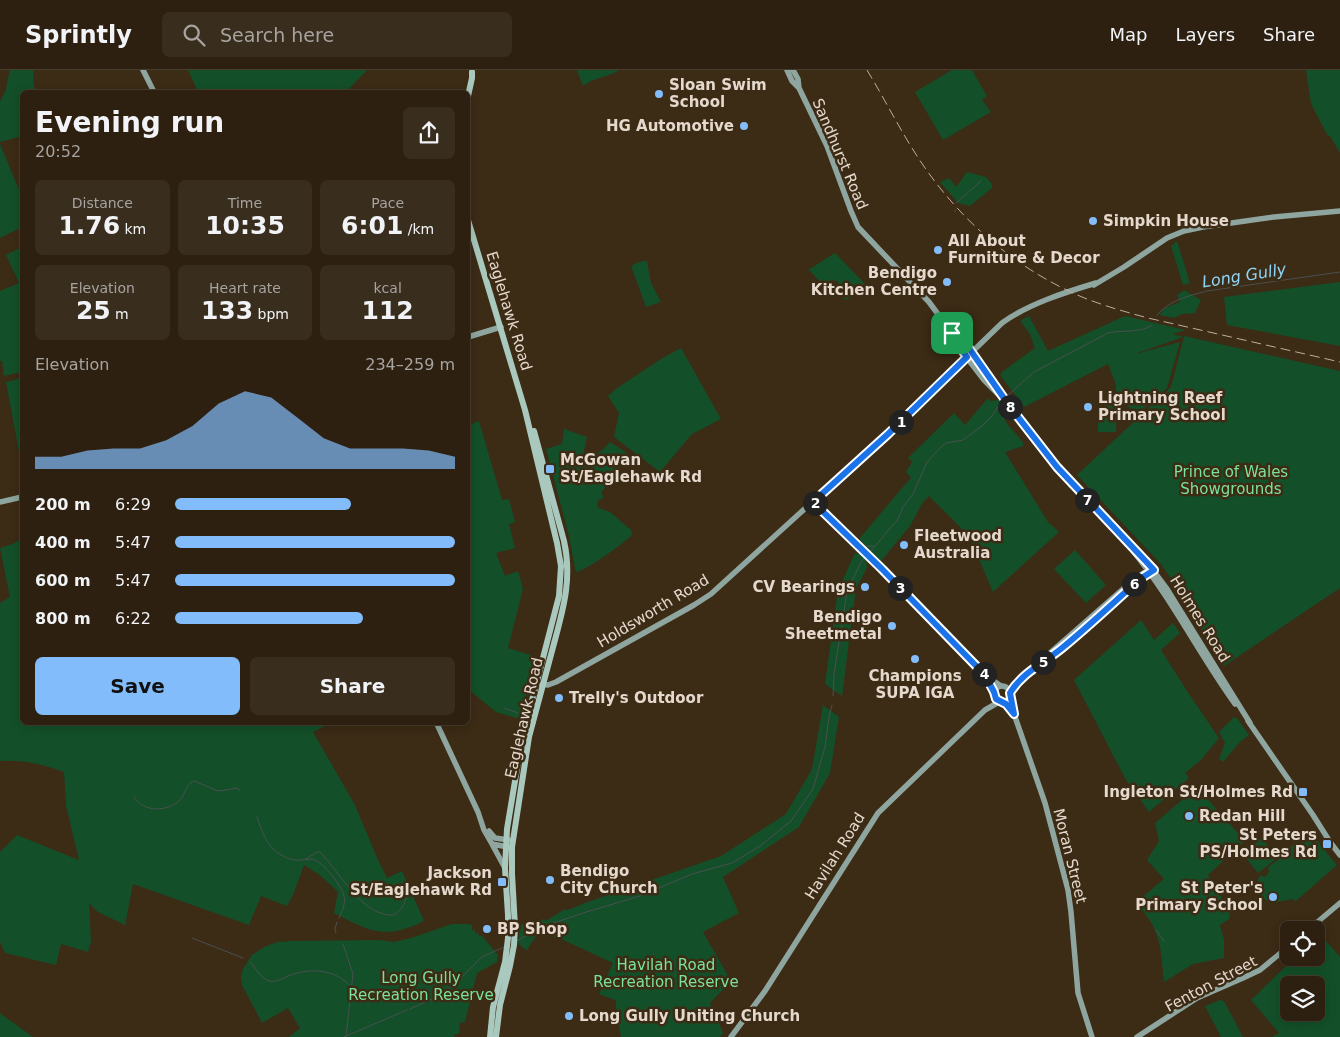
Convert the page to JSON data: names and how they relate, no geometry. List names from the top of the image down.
{
  "streets": {
    "main road": ["Eaglehawk Road"],
    "street": [
      "Sandhurst Road",
      "Holdsworth Road",
      "Holmes Road",
      "Havilah Road",
      "Moran Street",
      "Fenton Street"
    ]
  },
  "crossings": [
    ["Sandhurst Road", "Holmes Road"],
    ["Eaglehawk Road", "Holdsworth Road"],
    ["Holdsworth Road", "Holmes Road"],
    ["Havilah Road", "Moran Street"]
  ],
  "water": ["Long Gully"],
  "parks": ["Prince of Wales Showgrounds", "Havilah Road Recreation Reserve", "Long Gully Recreation Reserve"],
  "places": {
    "other": [
      "Sloan Swim School",
      "HG Automotive",
      "Simpkin House",
      "All About Furniture & Decor",
      "Bendigo Kitchen Centre",
      "Lightning Reef Primary School",
      "Fleetwood Australia",
      "CV Bearings",
      "Bendigo Sheetmetal",
      "Champions SUPA IGA",
      "Trelly's Outdoor",
      "Redan Hill",
      "Bendigo City Church",
      "St Peter's Primary School",
      "BP Shop",
      "Long Gully Uniting Church"
    ],
    "transit": [
      "McGowan St/Eaglehawk Rd",
      "Ingleton St/Holmes Rd",
      "St Peters PS/Holmes Rd",
      "Jackson St/Eaglehawk Rd"
    ]
  },
  "page": {
    "header": "Sprintly",
    "search": "Search here",
    "nav": ["Map", "Layers", "Share"],
    "heading": ["Evening run", "20:52"],
    "stats": [
      ["Distance", "1.76 km"],
      ["Time", "10:35"],
      ["Pace", "6:01 /km"],
      ["Elevation", "25 m"],
      ["Heart rate", "133 bpm"],
      ["kcal", "112"]
    ],
    "chart": ["Elevation", "234–259 m"],
    "pins": [
      "8",
      "1",
      "7",
      "2",
      "6",
      "3",
      "5",
      "4"
    ],
    "list": [
      {
        "name": "200 m",
        "note": "6:29"
      },
      {
        "name": "400 m",
        "note": "5:47"
      },
      {
        "name": "600 m",
        "note": "5:47"
      },
      {
        "name": "800 m",
        "note": "6:22"
      }
    ],
    "buttons": ["Save", "Share"]
  }
}
